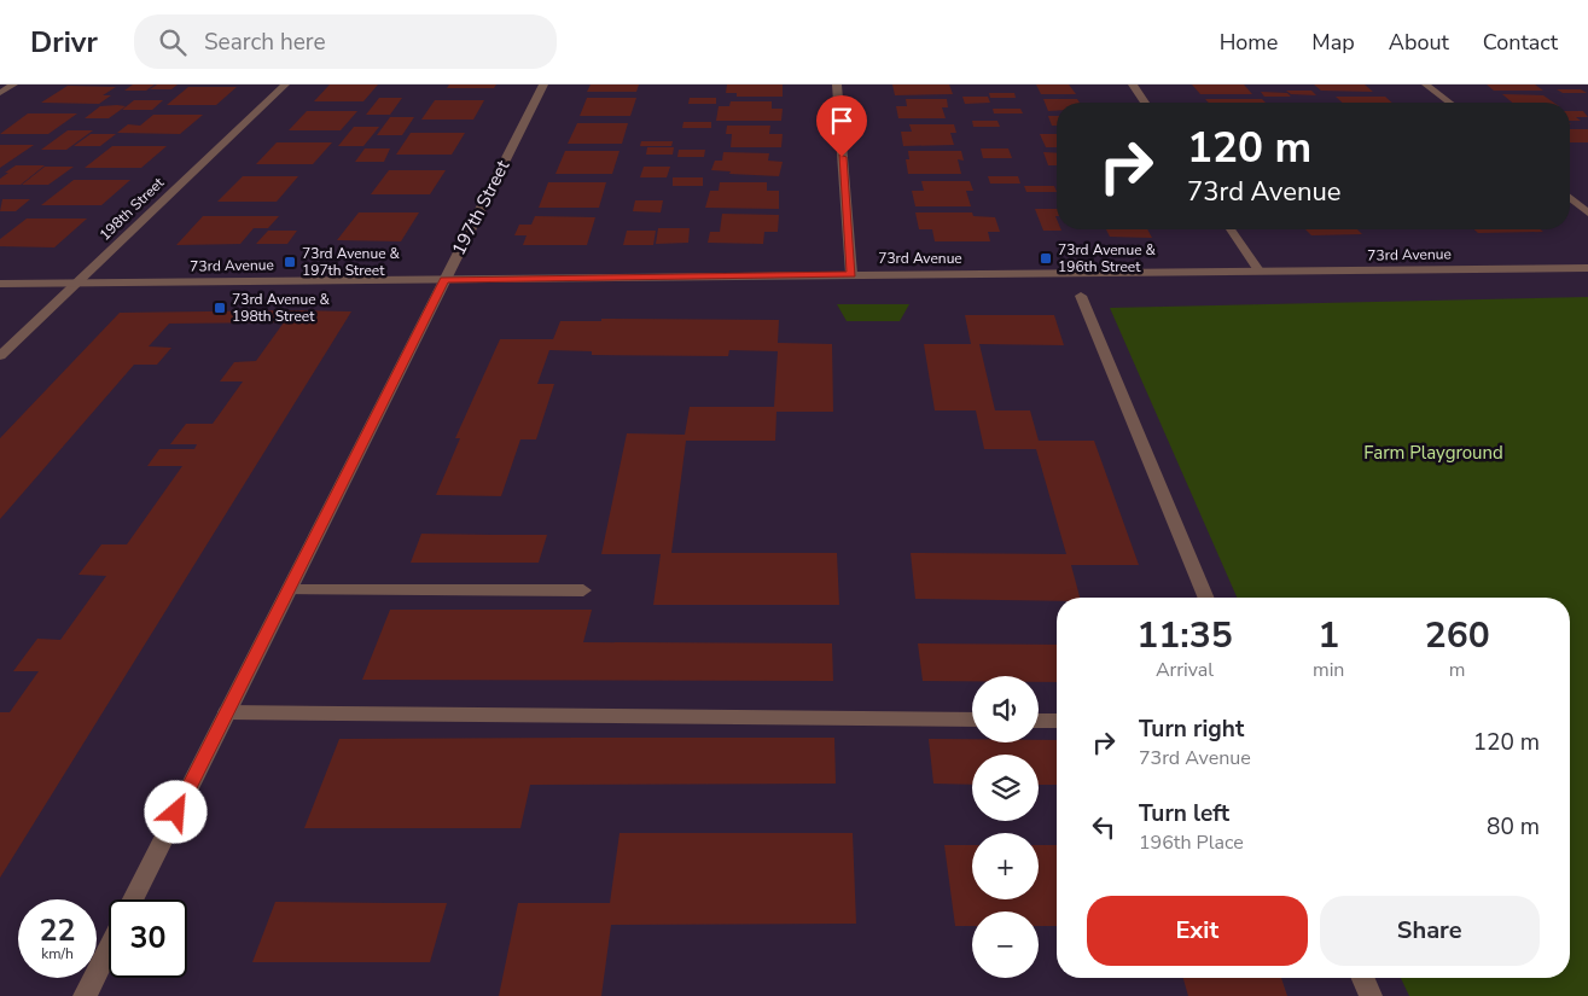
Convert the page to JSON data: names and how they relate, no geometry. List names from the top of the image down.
{
  "streets": {
    "street": ["197th Street", "198th Street", "73rd Avenue"]
  },
  "crossings": [
    ["197th Street", "73rd Avenue"],
    ["198th Street", "73rd Avenue"]
  ],
  "parks": ["Farm Playground"],
  "places": {
    "transit": ["73rd Avenue & 196th Street", "73rd Avenue & 197th Street", "73rd Avenue & 198th Street"]
  },
  "page": {
    "header": "Drivr",
    "search": "Search here",
    "nav": [
      "Home",
      "Map",
      "About",
      "Contact"
    ],
    "turn": ["120 m", "73rd Avenue"],
    "eta": [
      "11:35",
      "Arrival",
      "1",
      "min",
      "260",
      "m"
    ],
    "map_buttons": ["+", "−"],
    "list": [
      {
        "name": "Turn right",
        "note": "73rd Avenue",
        "value": "120 m"
      },
      {
        "name": "Turn left",
        "note": "196th Place",
        "value": "80 m"
      }
    ],
    "buttons": ["Exit", "Share"],
    "speed": "22 km/h",
    "limit": "30"
  }
}
